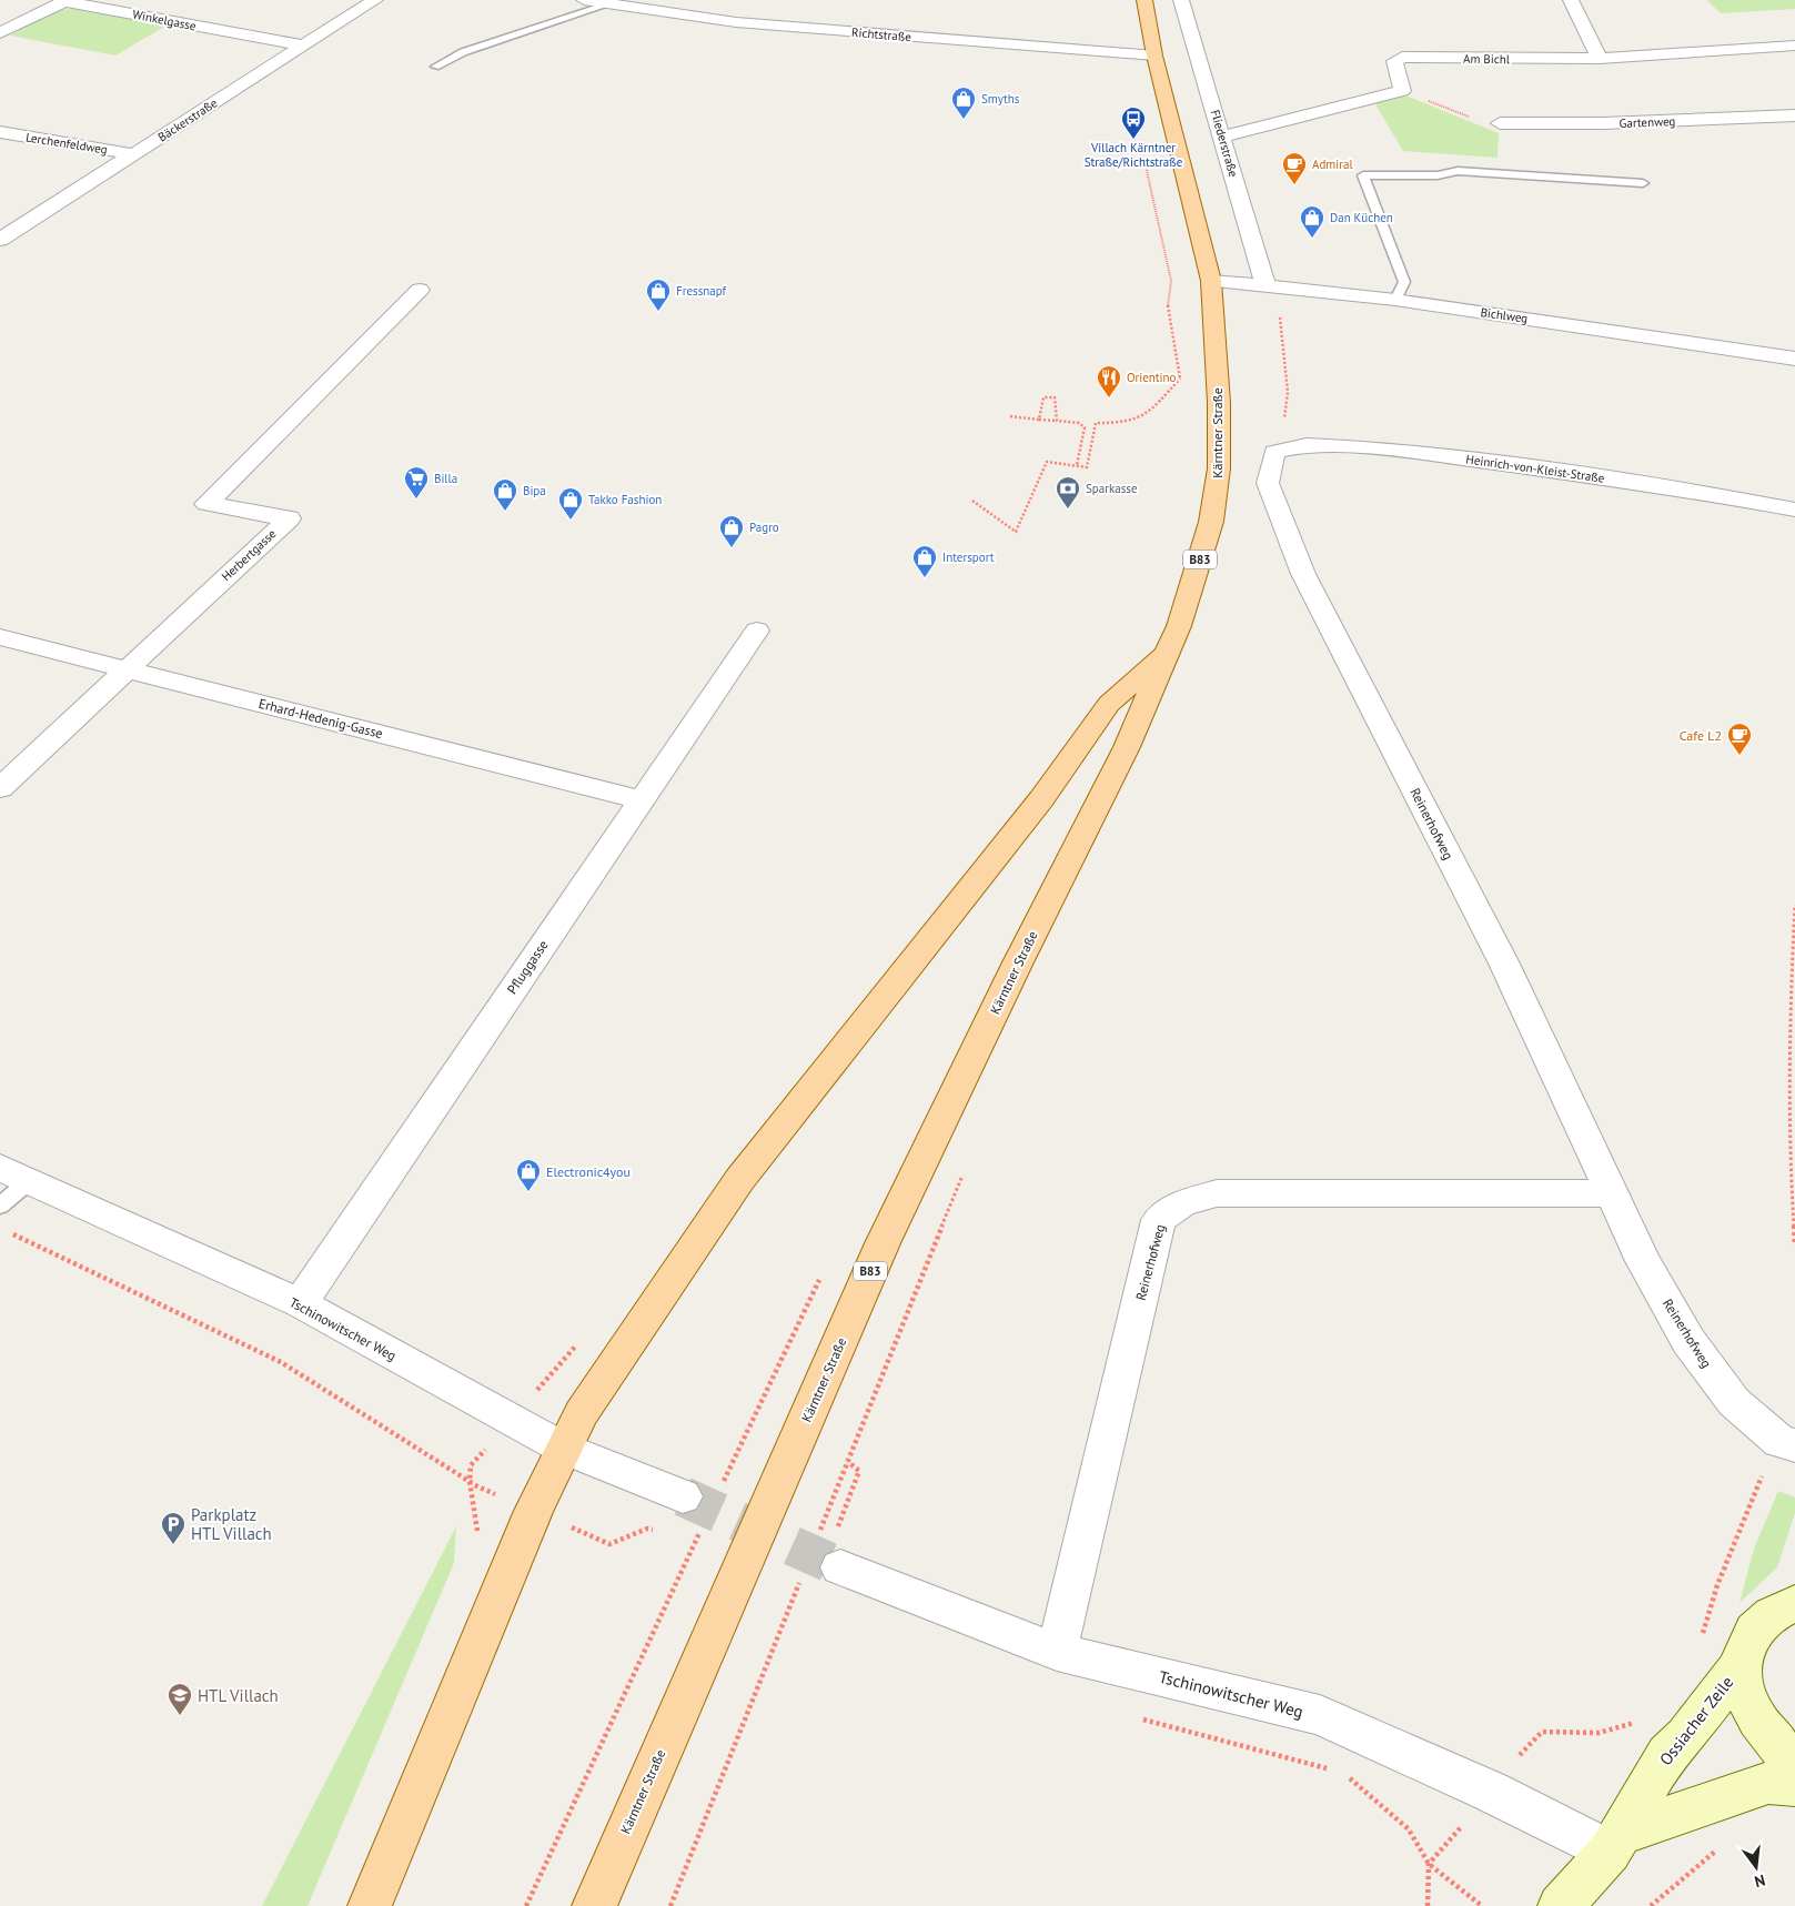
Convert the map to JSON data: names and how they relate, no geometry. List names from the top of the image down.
{
  "streets": {
    "main road": ["Kärntner Straße", "B83"],
    "street": [
      "Winkelgasse",
      "Richtstraße",
      "Am Bichl",
      "Bäckerstraße",
      "Gartenweg",
      "Lerchenfeldweg",
      "Fliederstraße",
      "Bichlweg",
      "Heinrich-von-Kleist-Straße",
      "Herbertgasse",
      "Erhard-Hedenig-Gasse",
      "Reinerhofweg",
      "Pfluggasse",
      "Tschinowitscher Weg",
      "Ossiacher Zeile"
    ]
  },
  "crossings": [
    ["Winkelgasse", "Bäckerstraße"],
    ["Richtstraße", "Kärntner Straße"],
    ["Bäckerstraße", "Lerchenfeldweg"],
    ["Fliederstraße", "Bichlweg"],
    ["Bichlweg", "Kärntner Straße"],
    ["Heinrich-von-Kleist-Straße", "Reinerhofweg"],
    ["Herbertgasse", "Erhard-Hedenig-Gasse"],
    ["Erhard-Hedenig-Gasse", "Pfluggasse"],
    ["Reinerhofweg", "Tschinowitscher Weg"],
    ["Pfluggasse", "Tschinowitscher Weg"],
    ["Tschinowitscher Weg", "Ossiacher Zeile"]
  ],
  "places": {
    "shop": [
      "Smyths",
      "Dan Küchen",
      "Fressnapf",
      "Bipa",
      "Takko Fashion",
      "Pagro",
      "Intersport",
      "Electronic4you"
    ],
    "bus stop": ["Villach Kärntner Straße/Richtstraße"],
    "cafe": ["Admiral", "Cafe L2"],
    "restaurant": ["Orientino"],
    "supermarket": ["Billa"],
    "bank": ["Sparkasse"],
    "parking": ["Parkplatz HTL Villach"],
    "school or university": ["HTL Villach"]
  },
  "north": "bottom"
}
